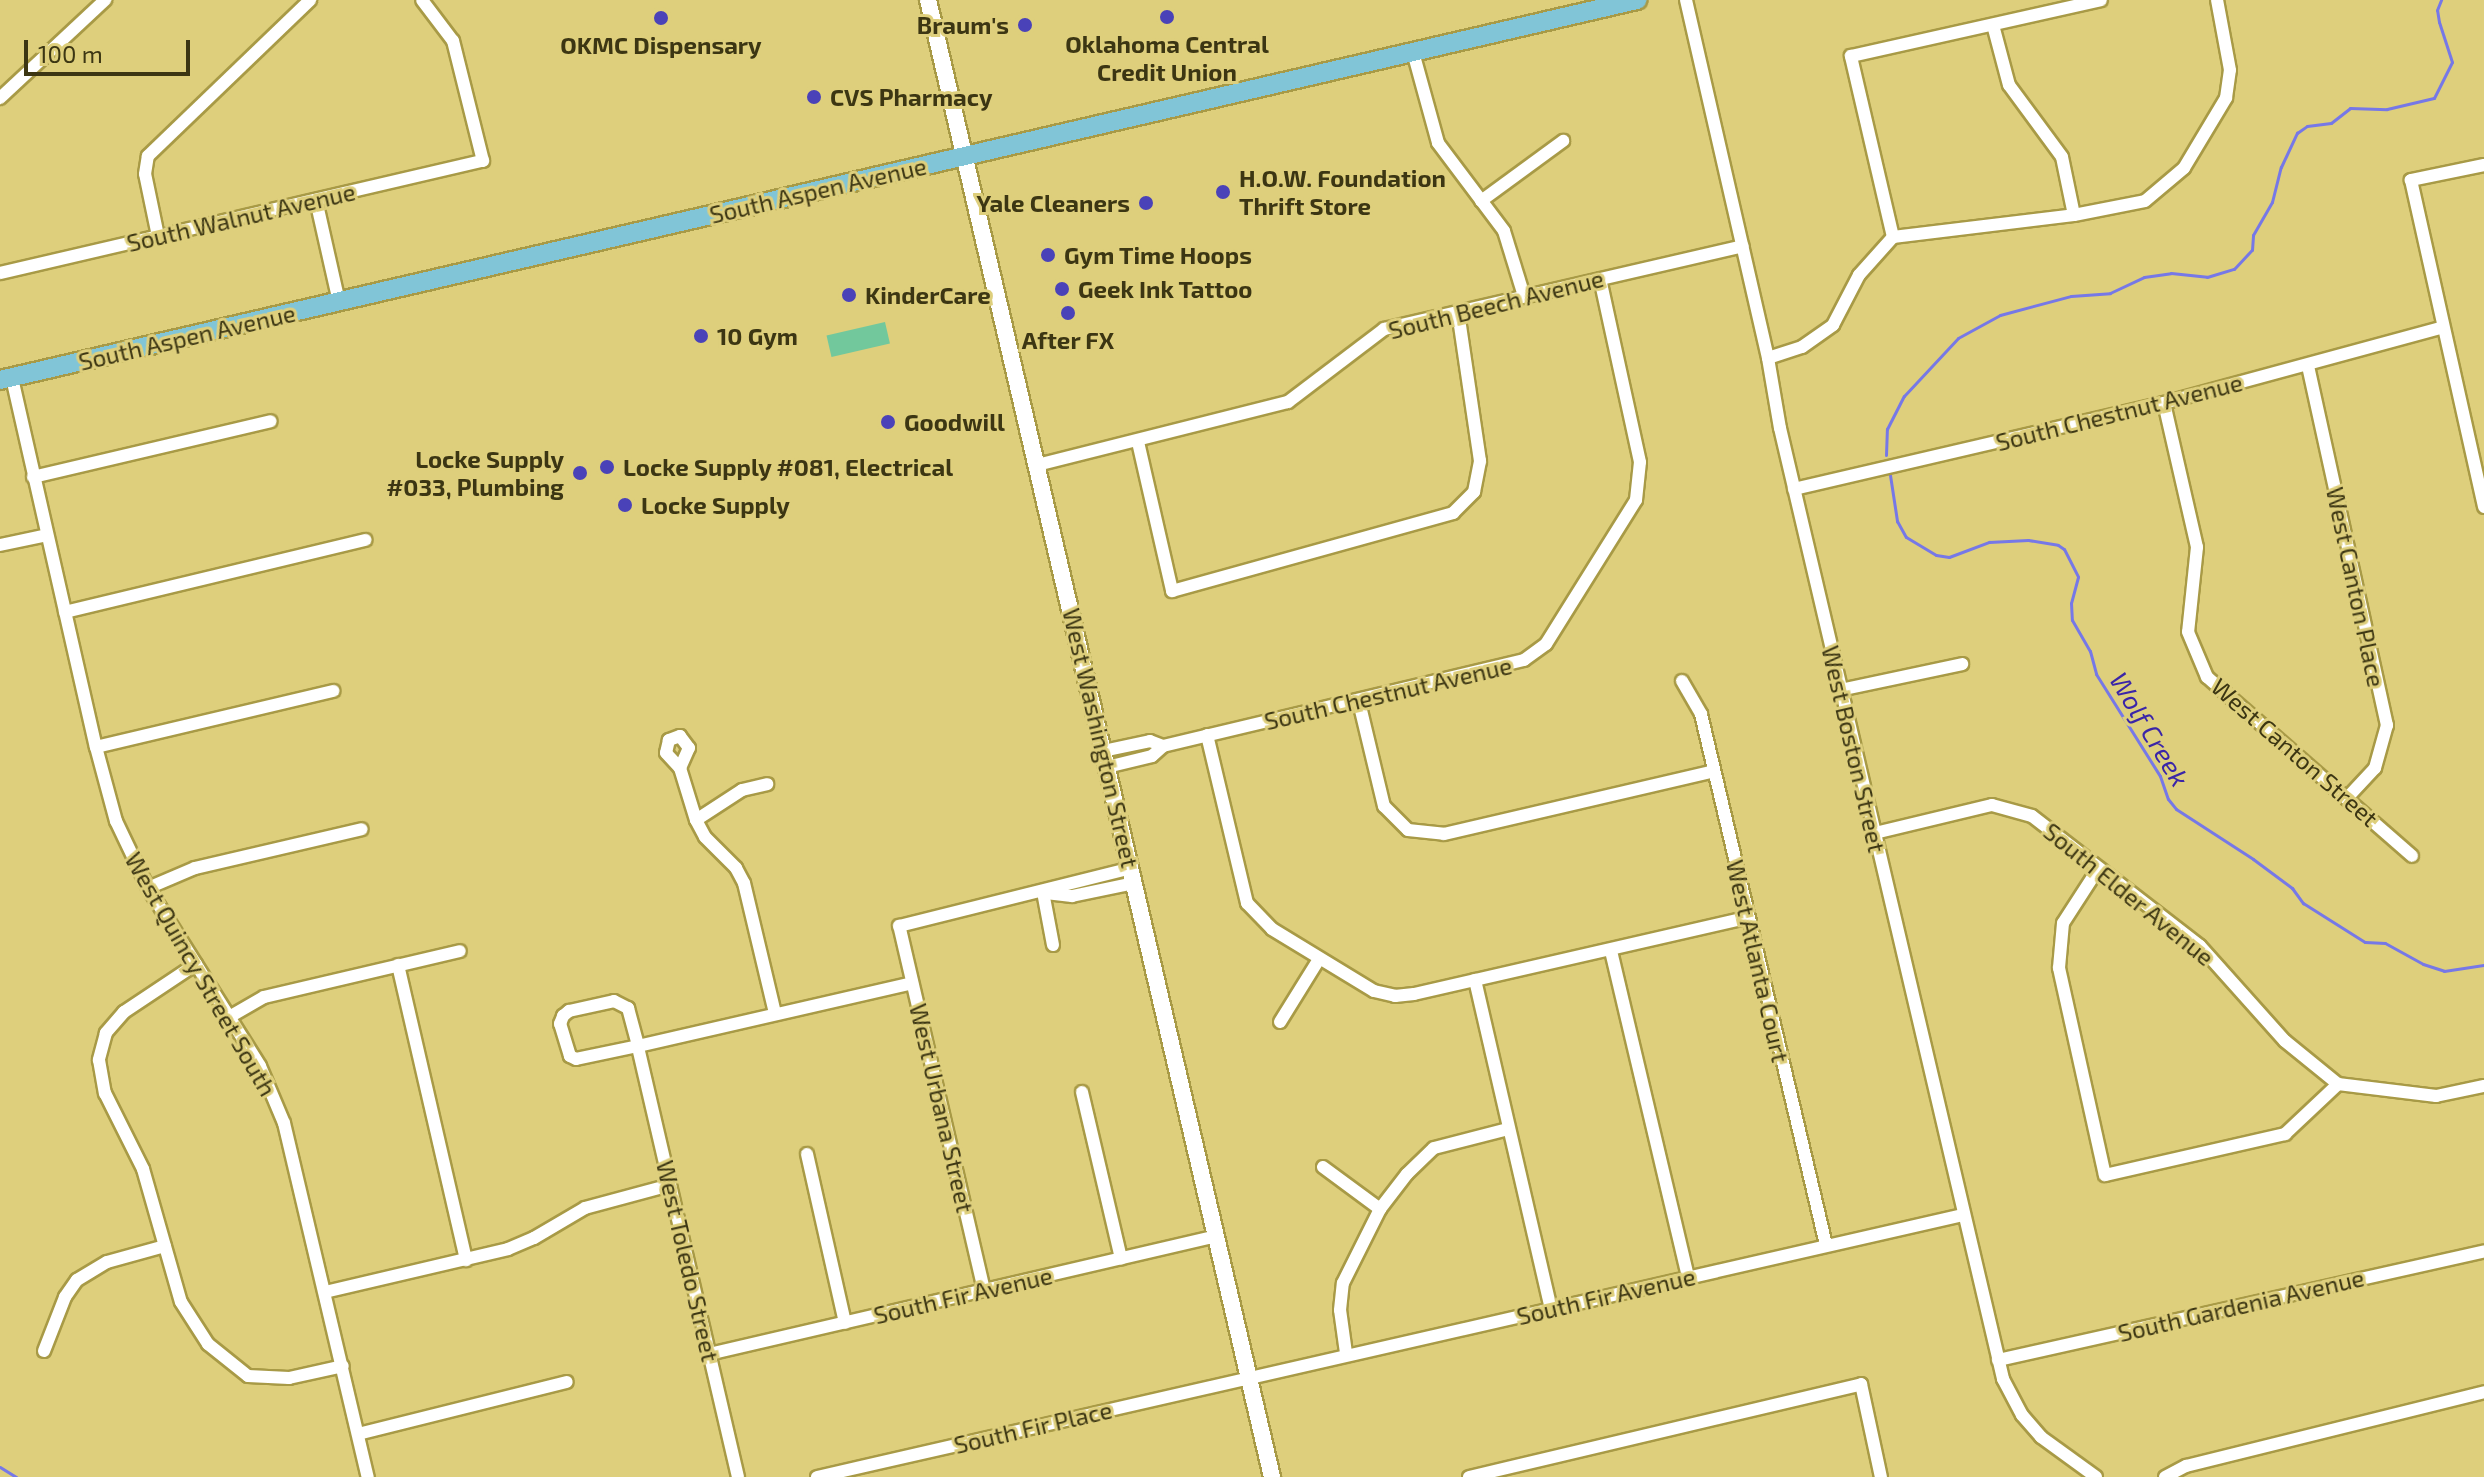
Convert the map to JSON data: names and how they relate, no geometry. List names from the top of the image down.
{
  "streets": {
    "main road": ["South Aspen Avenue", "West Washington Street"],
    "street": [
      "South Walnut Avenue",
      "South Beech Avenue",
      "South Chestnut Avenue",
      "West Canton Place",
      "West Boston Street",
      "West Canton Street",
      "South Elder Avenue",
      "West Atlanta Court",
      "West Quincy Street South",
      "West Urbana Street",
      "West Toledo Street",
      "South Fir Avenue",
      "South Gardenia Avenue",
      "South Fir Place"
    ]
  },
  "crossings": [
    ["South Aspen Avenue", "West Washington Street"],
    ["South Aspen Avenue", "West Quincy Street South"],
    ["South Beech Avenue", "South Chestnut Avenue"],
    ["South Beech Avenue", "West Washington Street"],
    ["South Beech Avenue", "West Boston Street"],
    ["South Chestnut Avenue", "West Canton Place"],
    ["South Chestnut Avenue", "West Washington Street"],
    ["South Chestnut Avenue", "West Boston Street"],
    ["South Chestnut Avenue", "West Canton Street"],
    ["West Canton Place", "West Canton Street"],
    ["West Washington Street", "South Fir Avenue"],
    ["West Washington Street", "South Fir Place"],
    ["West Boston Street", "South Elder Avenue"],
    ["West Boston Street", "South Fir Avenue"],
    ["West Boston Street", "South Gardenia Avenue"],
    ["West Atlanta Court", "South Fir Avenue"],
    ["West Urbana Street", "South Fir Avenue"],
    ["West Toledo Street", "South Fir Avenue"],
    ["South Fir Avenue", "South Fir Place"]
  ],
  "water": ["Wolf Creek"],
  "places": [
    "Oklahoma Central Credit Union",
    "OKMC Dispensary",
    "Braum's",
    "CVS Pharmacy",
    "H.O.W. Foundation Thrift Store",
    "Yale Cleaners",
    "Gym Time Hoops",
    "Geek Ink Tattoo",
    "KinderCare",
    "After FX",
    "10 Gym",
    "Goodwill",
    "Locke Supply #081, Electrical",
    "Locke Supply #033, Plumbing",
    "Locke Supply"
  ],
  "scale_bar": "100 m"
}
